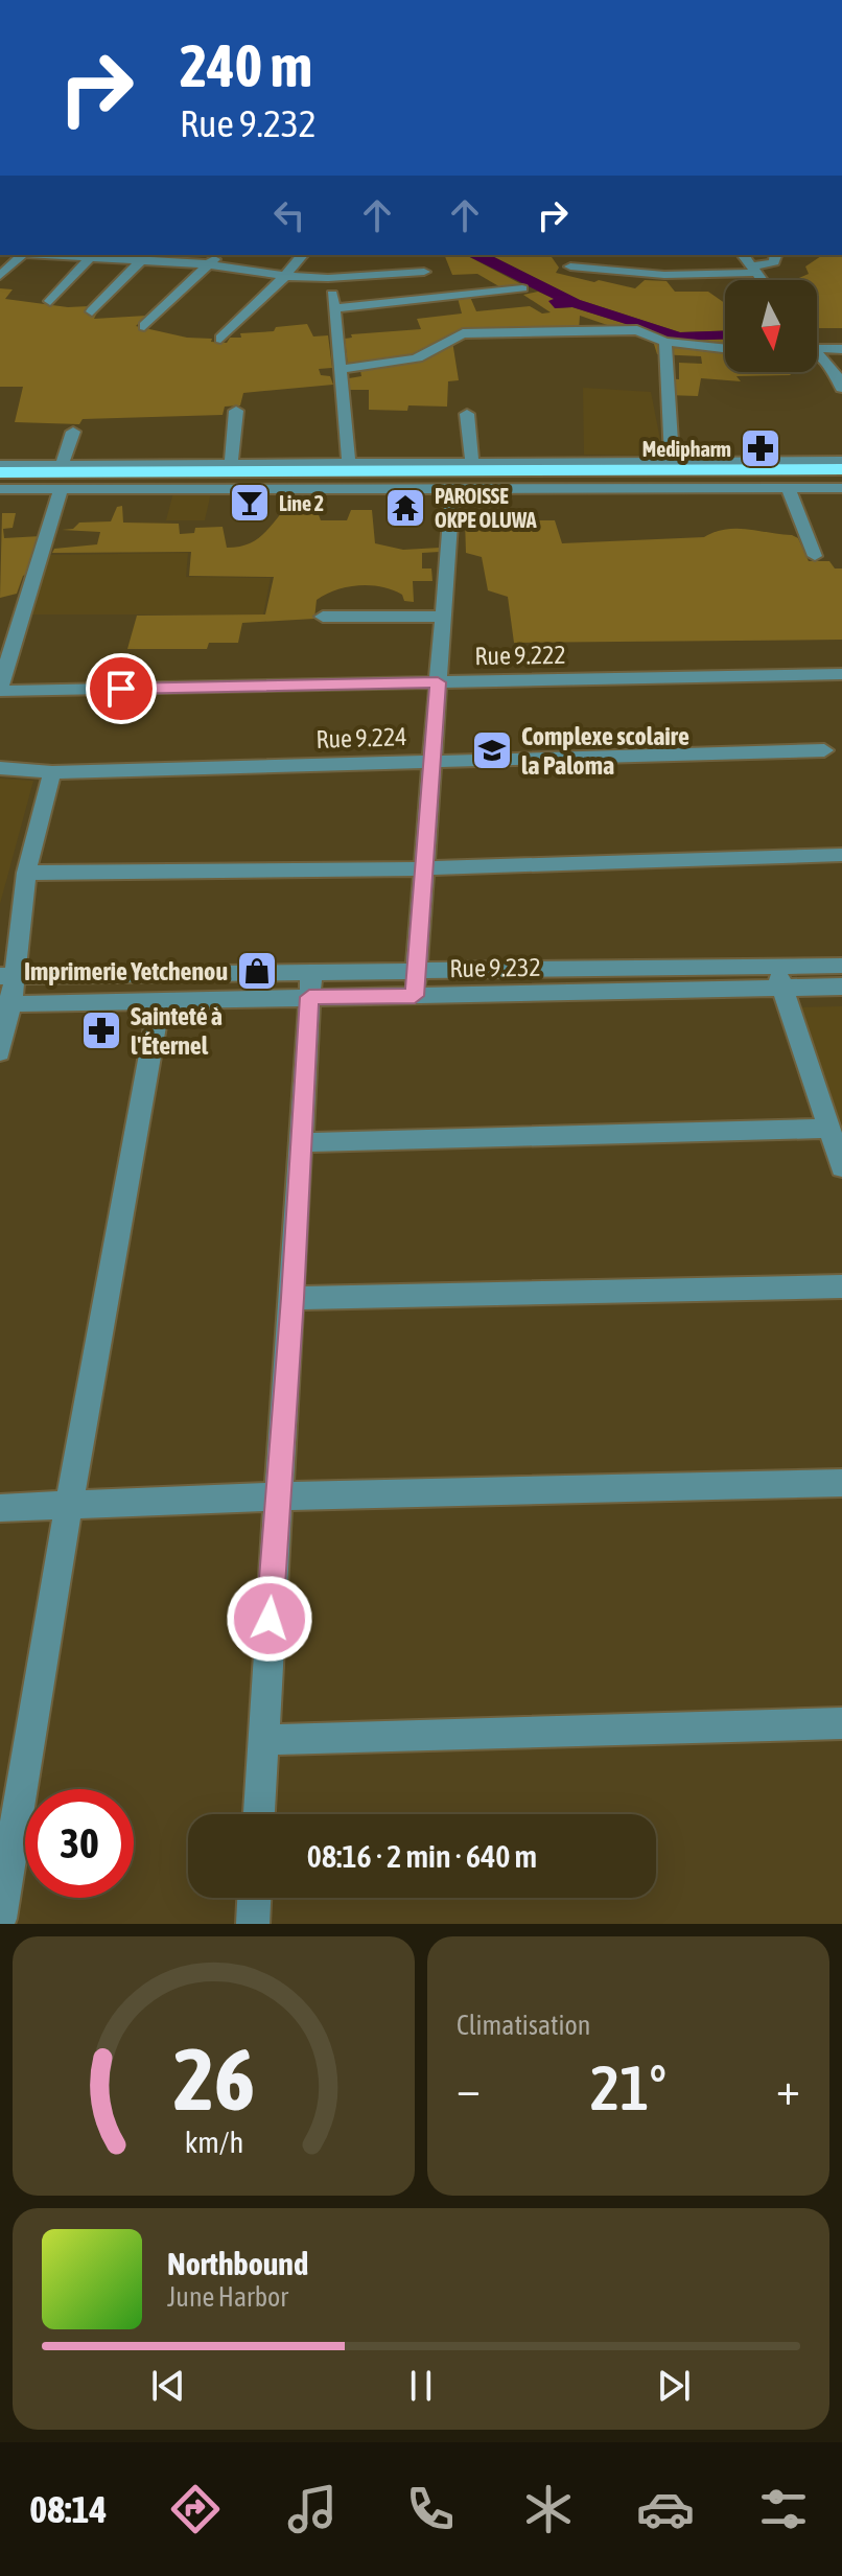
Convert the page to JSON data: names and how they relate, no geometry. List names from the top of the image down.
{
  "streets": {
    "street": ["Rue 9.222", "Rue 9.224", "Rue 9.232"]
  },
  "places": {
    "pharmacy": ["Medipharm", "Sainteté à l'Éternel"],
    "bar": ["Line 2"],
    "temple": ["PAROISSE OKPE OLUWA"],
    "school or university": ["Complexe scolaire la Paloma"],
    "shop": ["Imprimerie Yetchenou"]
  },
  "north": "bottom",
  "page": {
    "turn": ["240 m", "Rue 9.232"],
    "limit": "30",
    "trip": "08:16 · 2 min · 640 m",
    "tile": "Climatisation",
    "heat": ["−", "21°", "+"],
    "song": ["Northbound", "June Harbor"],
    "tabs": "08:14",
    "gauge": ["26", "km/h"]
  }
}
